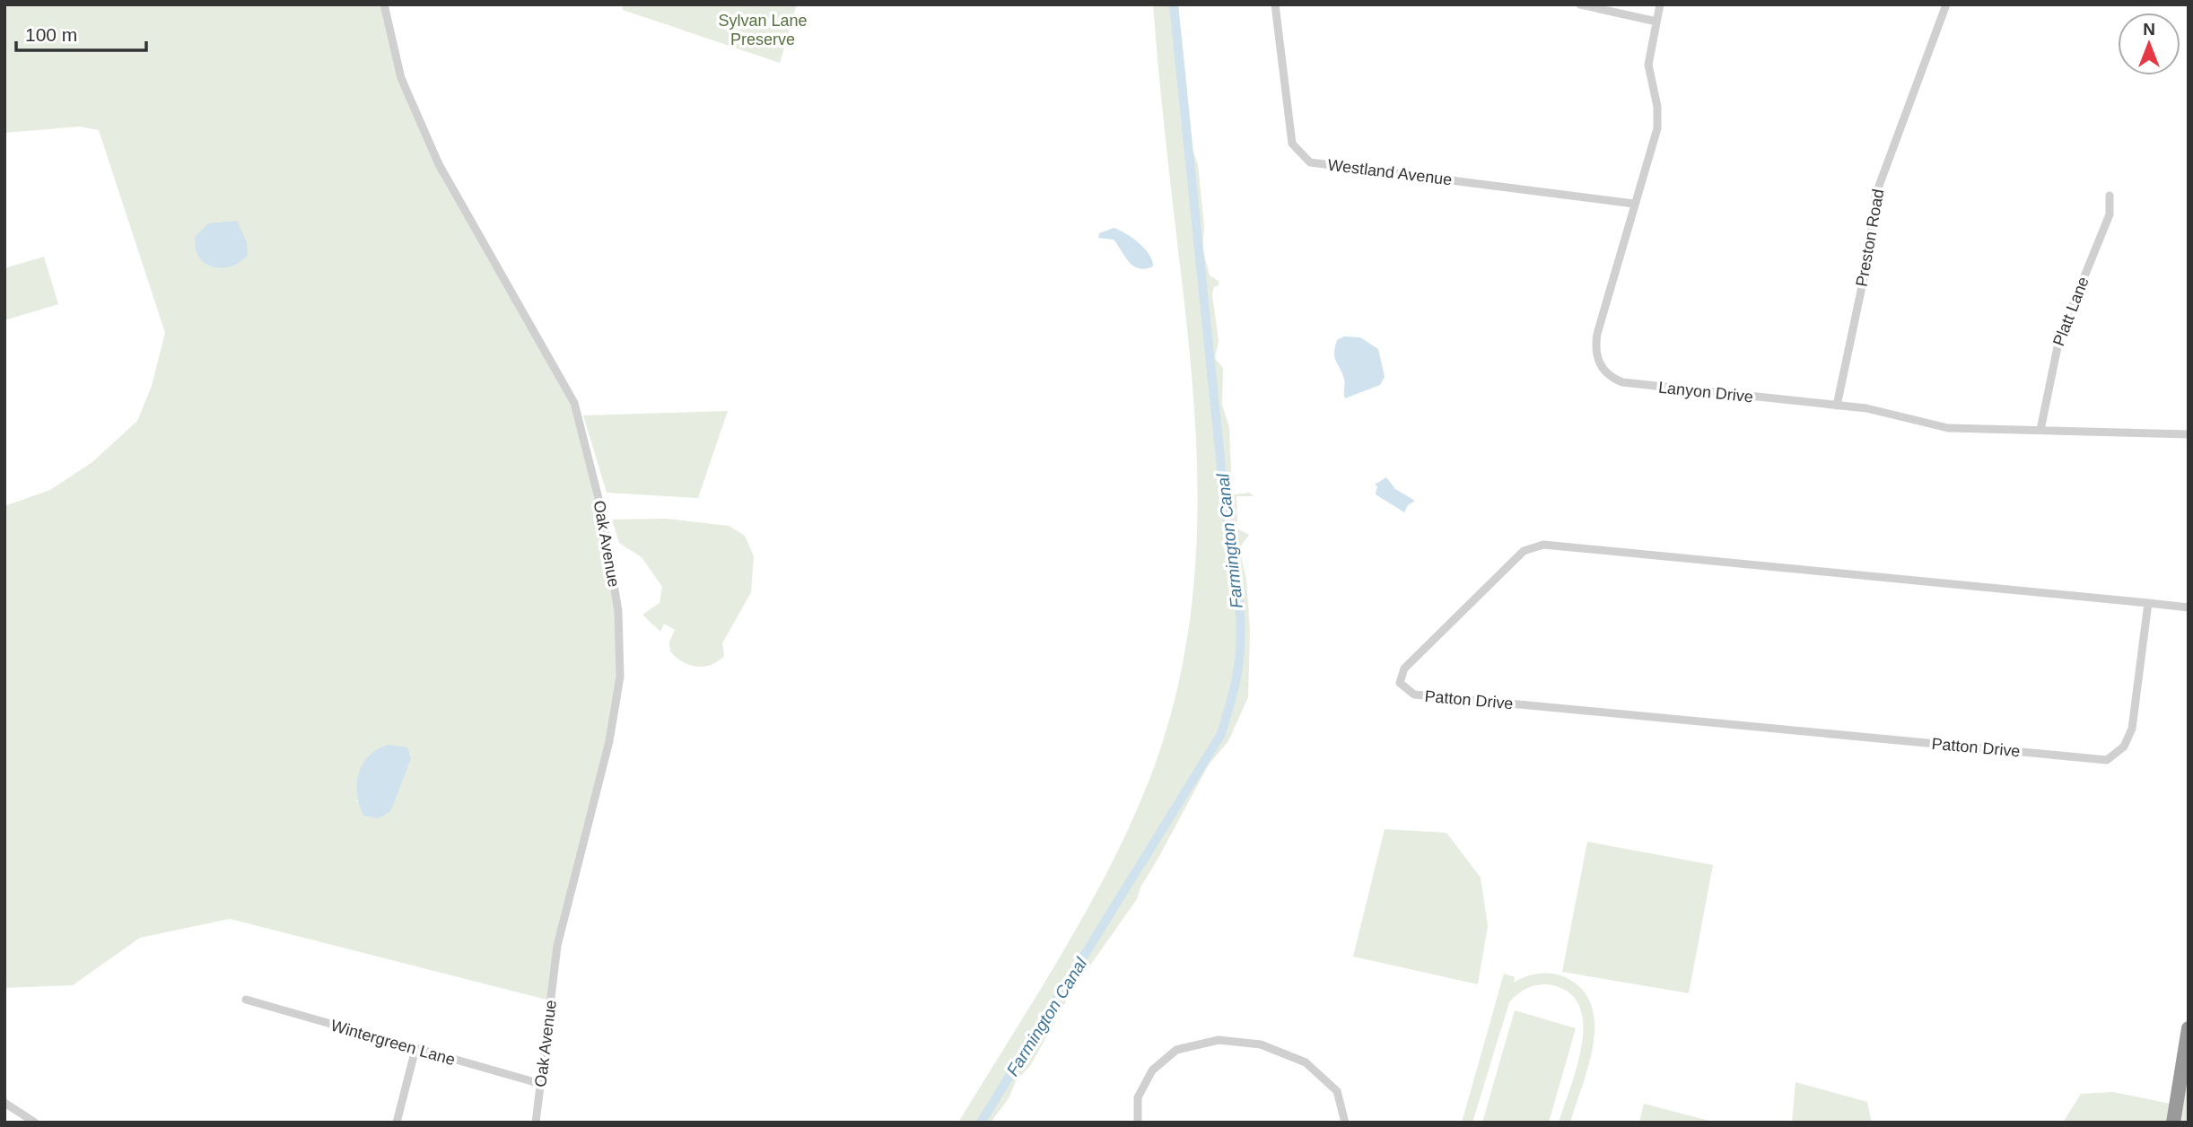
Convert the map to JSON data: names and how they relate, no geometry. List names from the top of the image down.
{
  "streets": {
    "street": [
      "Westland Avenue",
      "Preston Road",
      "Platt Lane",
      "Lanyon Drive",
      "Oak Avenue",
      "Patton Drive",
      "Wintergreen Lane"
    ]
  },
  "crossings": [
    ["Westland Avenue", "Lanyon Drive"],
    ["Preston Road", "Lanyon Drive"],
    ["Platt Lane", "Lanyon Drive"],
    ["Oak Avenue", "Wintergreen Lane"]
  ],
  "water": ["Farmington Canal"],
  "parks": ["Sylvan Lane Preserve"],
  "scale_bar": "100 m",
  "north": "top"
}
